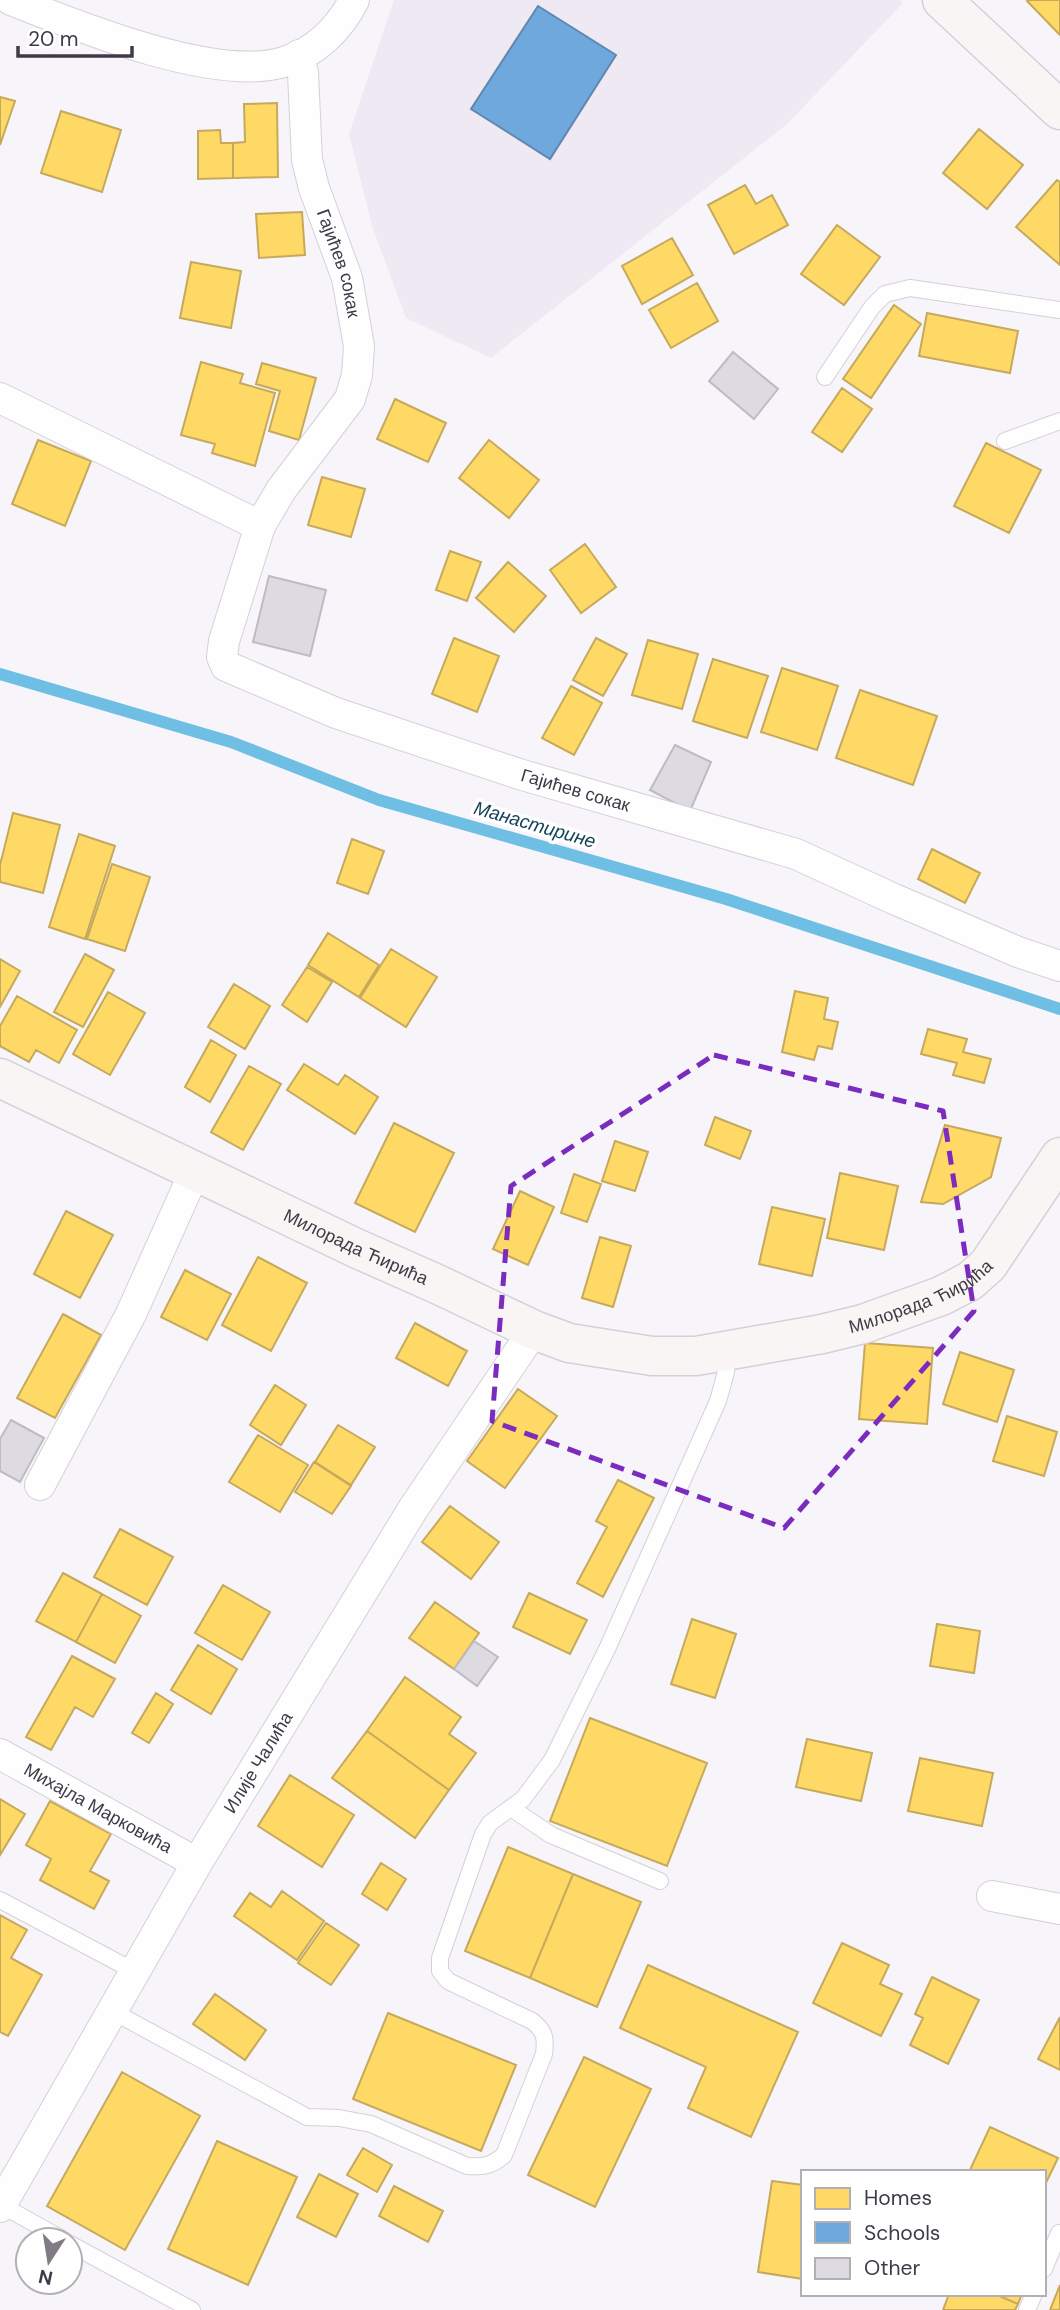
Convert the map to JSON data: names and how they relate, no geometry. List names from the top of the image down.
{
  "streets": {
    "street": [
      "Гајићев сокак",
      "Милорада Ћирића",
      "Илије Чалића",
      "Михајла Марковића"
    ]
  },
  "crossings": [
    ["Милорада Ћирића", "Илије Чалића"],
    ["Илије Чалића", "Михајла Марковића"]
  ],
  "water": ["Манастирине"],
  "legend": ["Homes", "Schools", "Other"],
  "scale_bar": "20 m",
  "north": "bottom"
}
